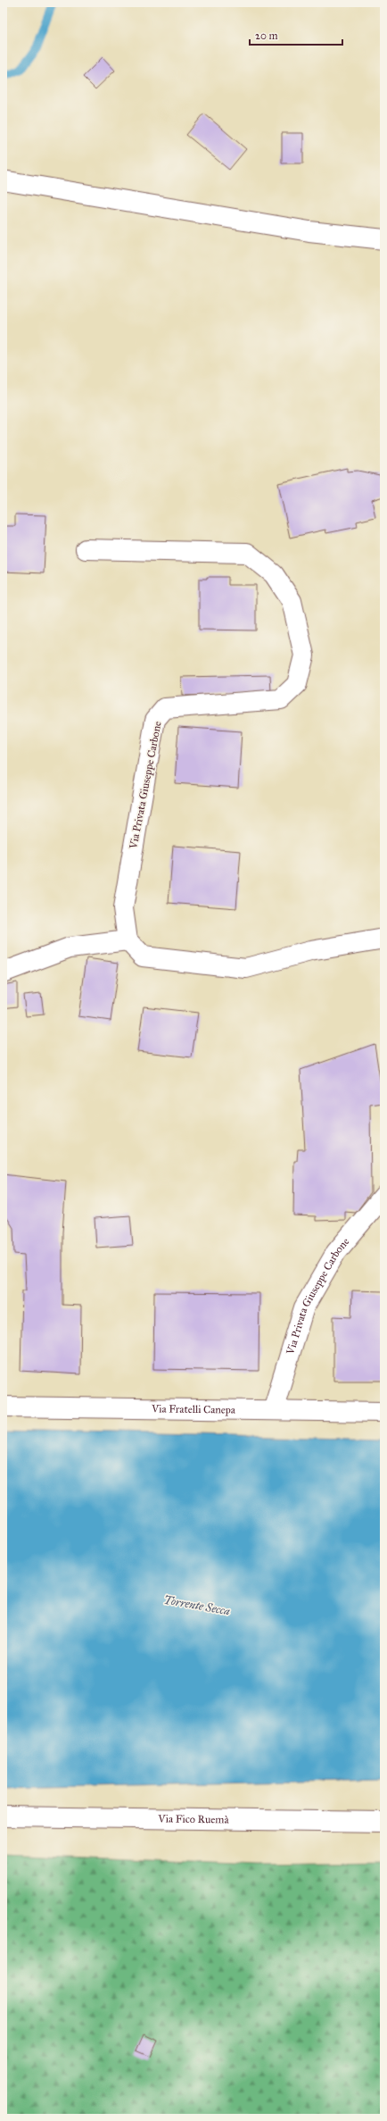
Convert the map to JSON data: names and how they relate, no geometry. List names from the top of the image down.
{
  "streets": {
    "main road": ["Via Privata Giuseppe Carbone", "Via Fratelli Canepa", "Via Fico Ruemà"]
  },
  "crossings": [
    ["Via Privata Giuseppe Carbone", "Via Fratelli Canepa"]
  ],
  "water": ["Torrente Secca"],
  "scale_bar": "20 m"
}
